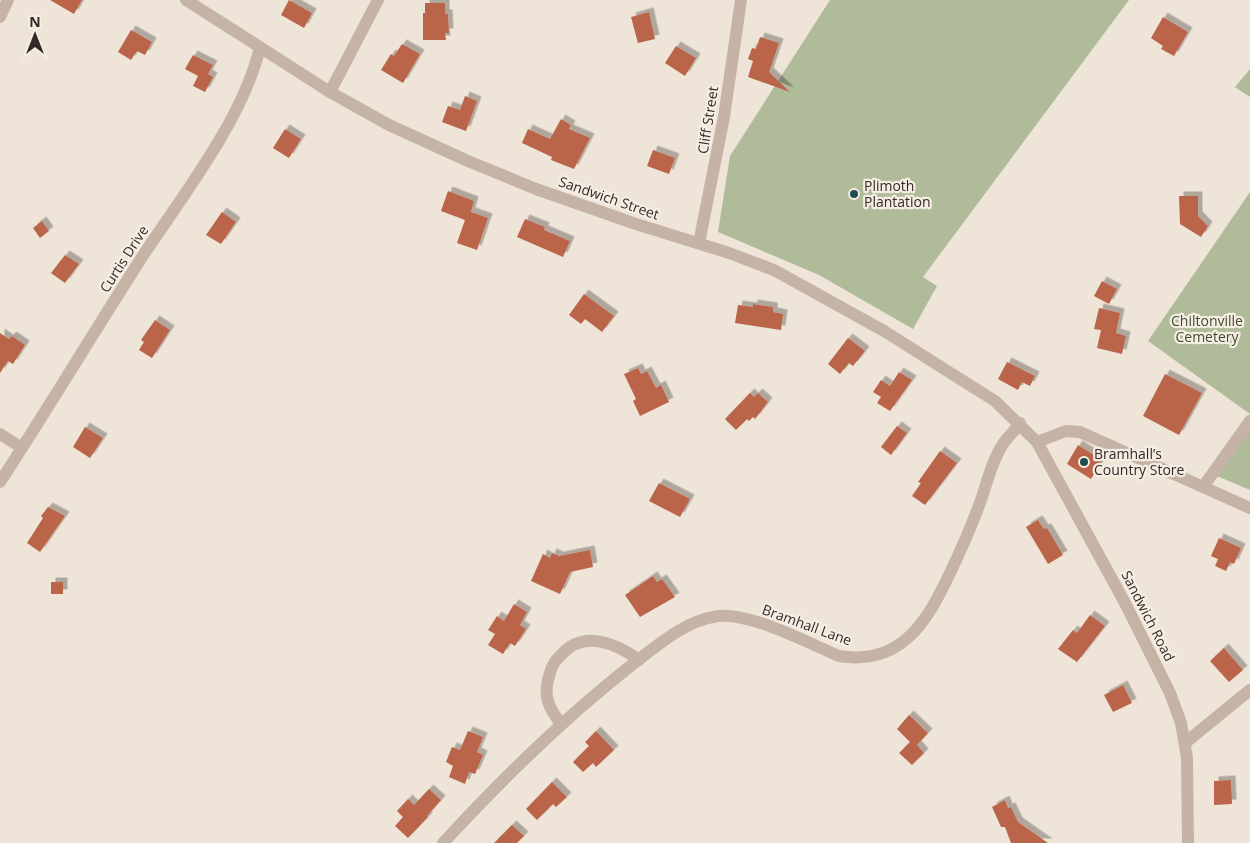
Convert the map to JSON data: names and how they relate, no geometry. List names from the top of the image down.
{
  "streets": {
    "street": [
      "Cliff Street",
      "Sandwich Street",
      "Curtis Drive",
      "Sandwich Road",
      "Bramhall Lane"
    ]
  },
  "crossings": [
    ["Cliff Street", "Sandwich Street"],
    ["Sandwich Street", "Curtis Drive"],
    ["Sandwich Street", "Sandwich Road"],
    ["Sandwich Street", "Bramhall Lane"],
    ["Sandwich Road", "Bramhall Lane"]
  ],
  "parks": ["Chiltonville Cemetery"],
  "places": ["Plimoth Plantation", "Bramhall’s Country Store"],
  "north": "top"
}
